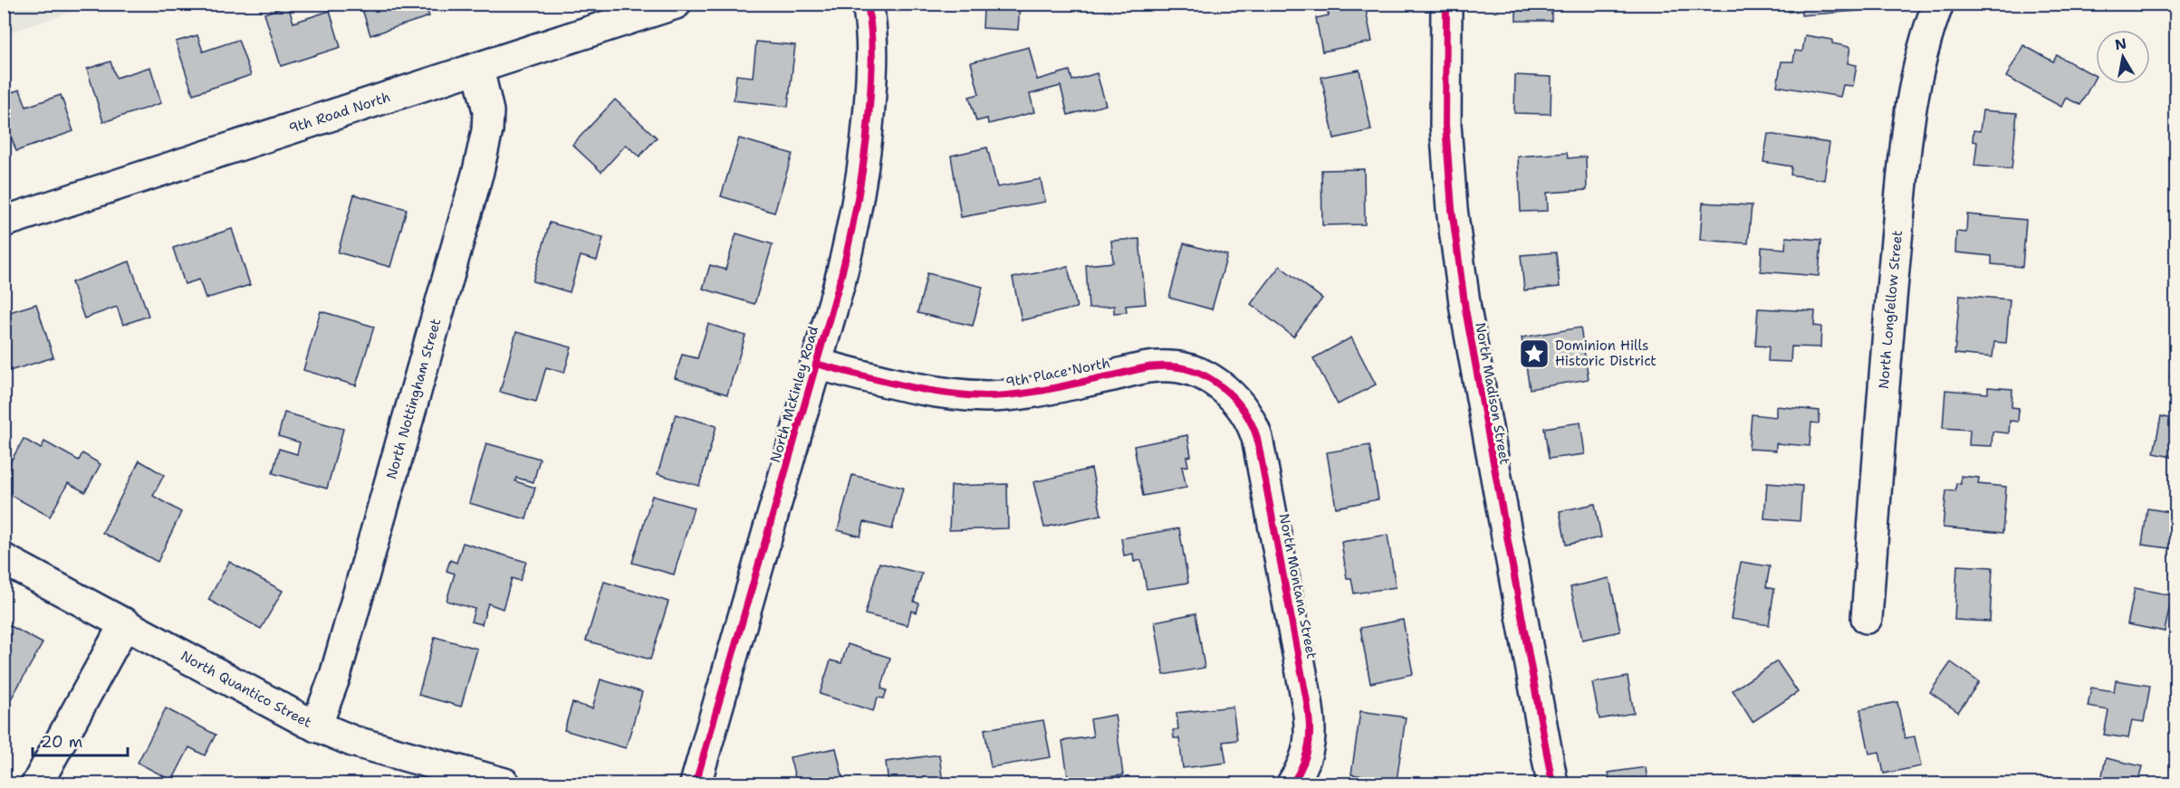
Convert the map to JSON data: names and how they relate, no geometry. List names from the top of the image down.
{
  "streets": {
    "street": [
      "9th Road North",
      "North Longfellow Street",
      "9th Place North",
      "North Madison Street",
      "North McKinley Road",
      "North Nottingham Street",
      "North Montana Street",
      "North Quantico Street"
    ]
  },
  "crossings": [
    ["9th Road North", "North Nottingham Street"],
    ["9th Place North", "North McKinley Road"],
    ["9th Place North", "North Montana Street"],
    ["North Nottingham Street", "North Quantico Street"]
  ],
  "places": {
    "place": ["Dominion Hills Historic District"]
  },
  "scale_bar": "20 m",
  "north": "top"
}
